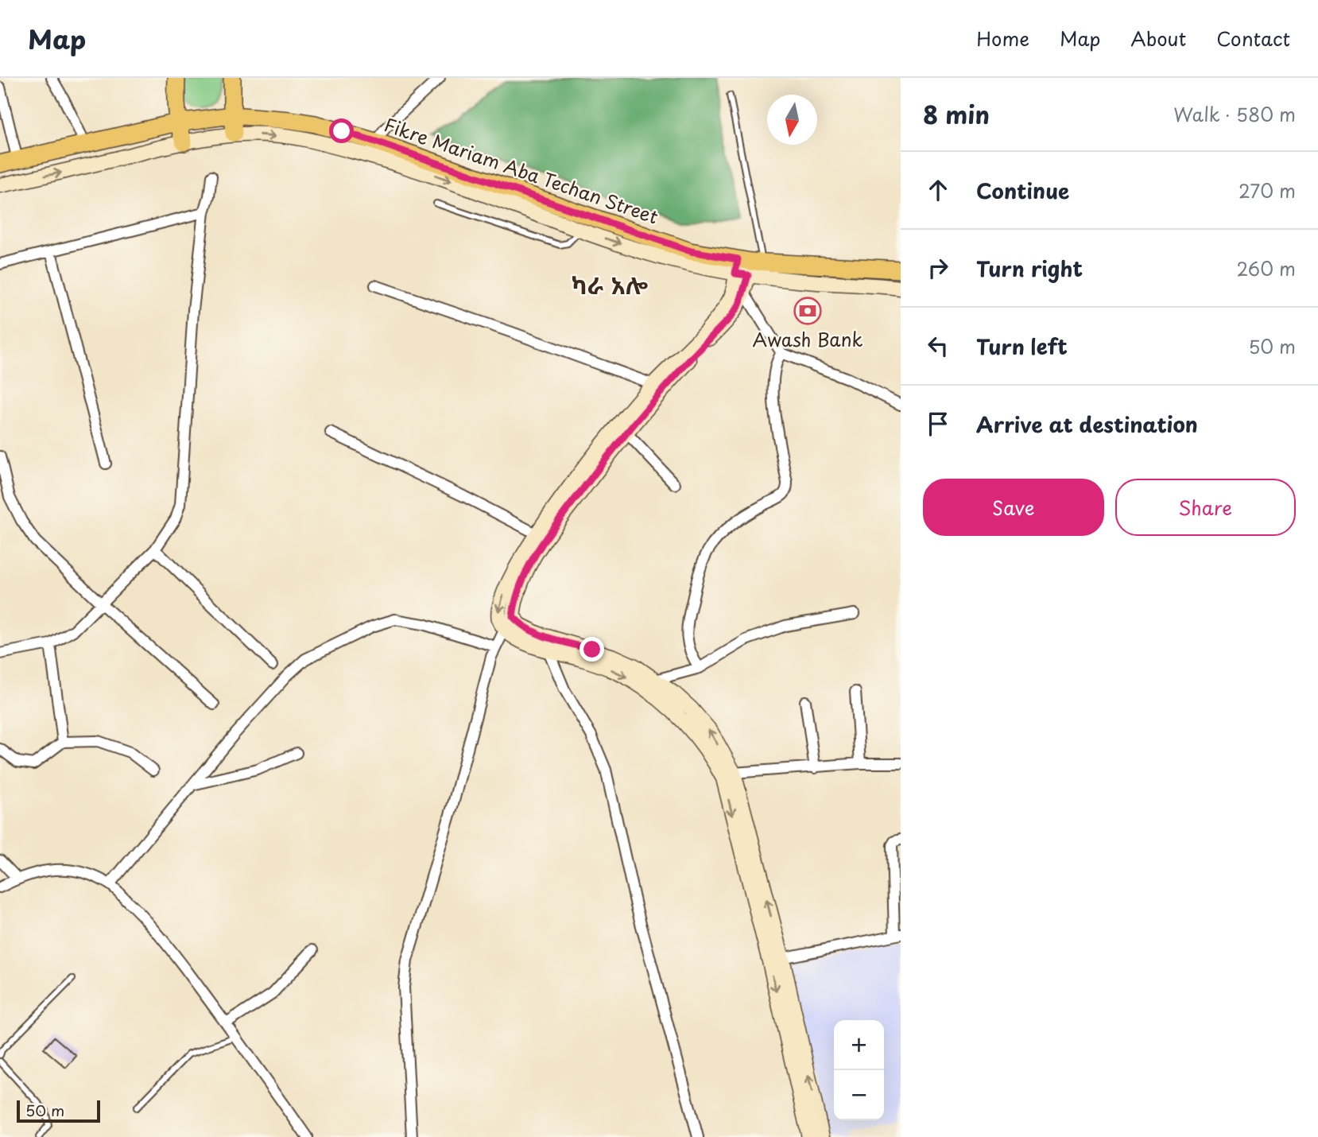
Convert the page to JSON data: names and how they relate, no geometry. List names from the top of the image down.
{
  "streets": {
    "main road": ["Fikre Mariam Aba Techan Street"]
  },
  "districts": ["ካራ አሎ"],
  "places": {
    "bank": ["Awash Bank"]
  },
  "scale_bar": "50 m",
  "north": "bottom",
  "page": {
    "header": "Map",
    "nav": [
      "Home",
      "Map",
      "About",
      "Contact"
    ],
    "heading": ["8 min", "Walk · 580 m"],
    "list": [
      ["Continue", "270 m"],
      ["Turn right", "260 m"],
      ["Turn left", "50 m"],
      "Arrive at destination"
    ],
    "buttons": ["Save", "Share"],
    "map_buttons": ["+", "−"],
    "scale": "50 m"
  }
}
